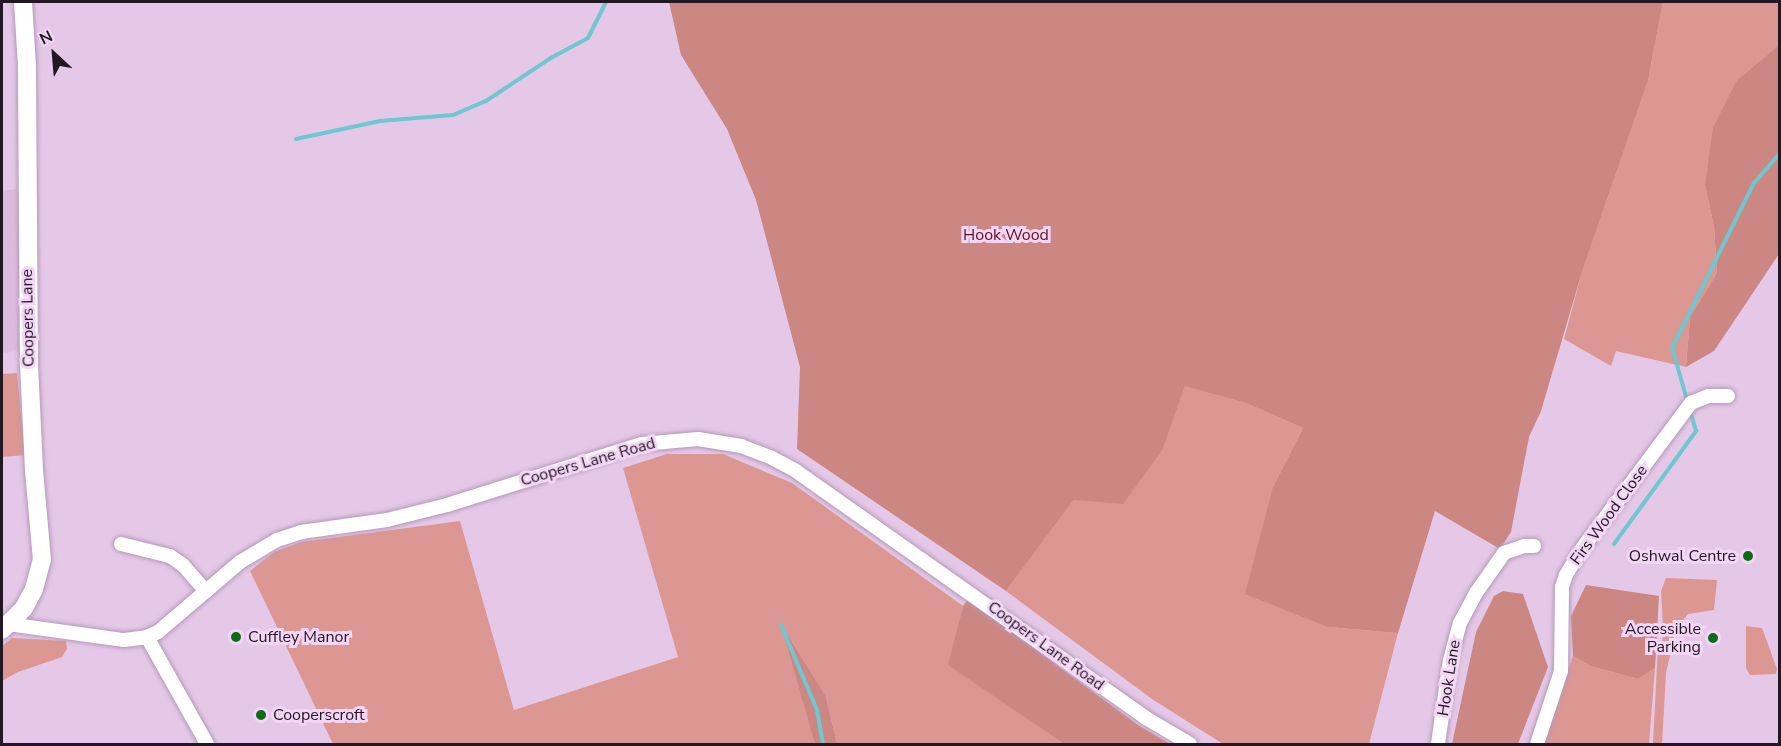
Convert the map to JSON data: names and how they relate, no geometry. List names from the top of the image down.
{
  "streets": {
    "main road": ["Coopers Lane"],
    "street": ["Coopers Lane Road", "Firs Wood Close", "Hook Lane"]
  },
  "parks": ["Hook Wood"],
  "places": [
    "Oshwal Centre",
    "Cuffley Manor",
    "Accessible Parking",
    "Cooperscroft"
  ],
  "north": "top left"
}
